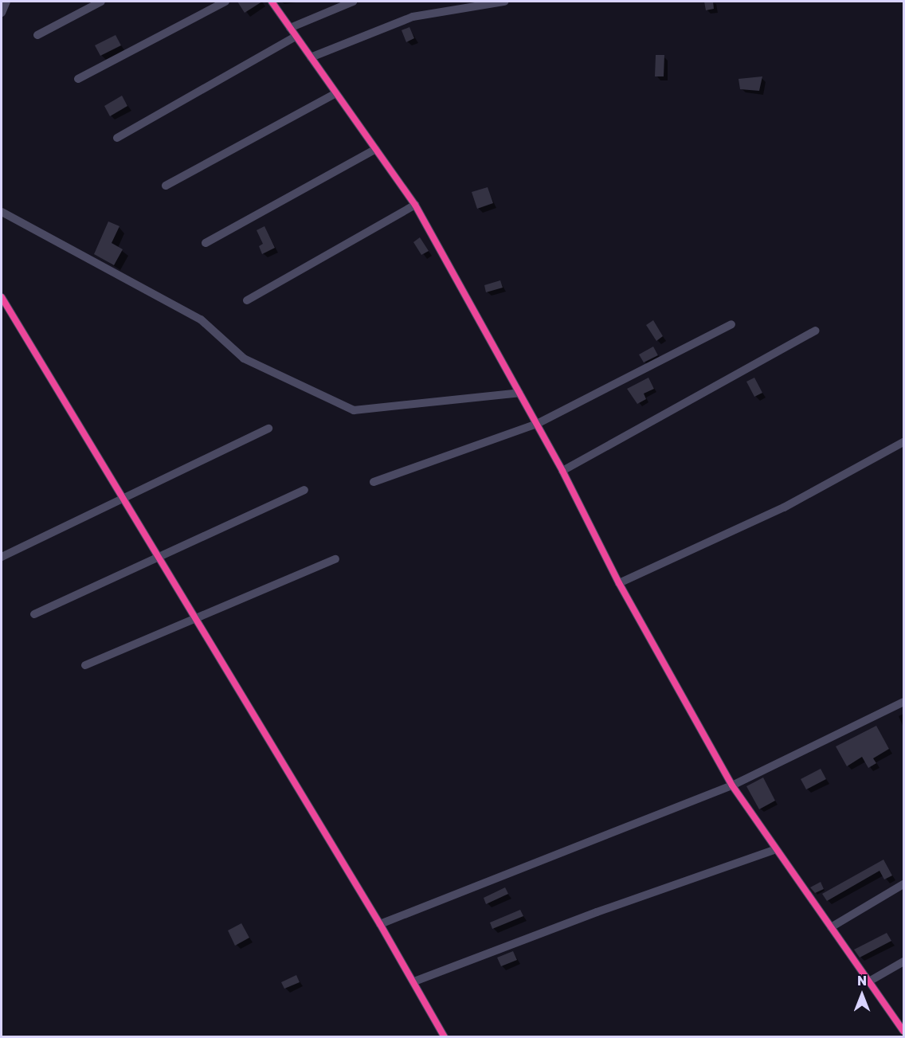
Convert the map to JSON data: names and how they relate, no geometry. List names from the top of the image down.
{
  "north": "top"
}
